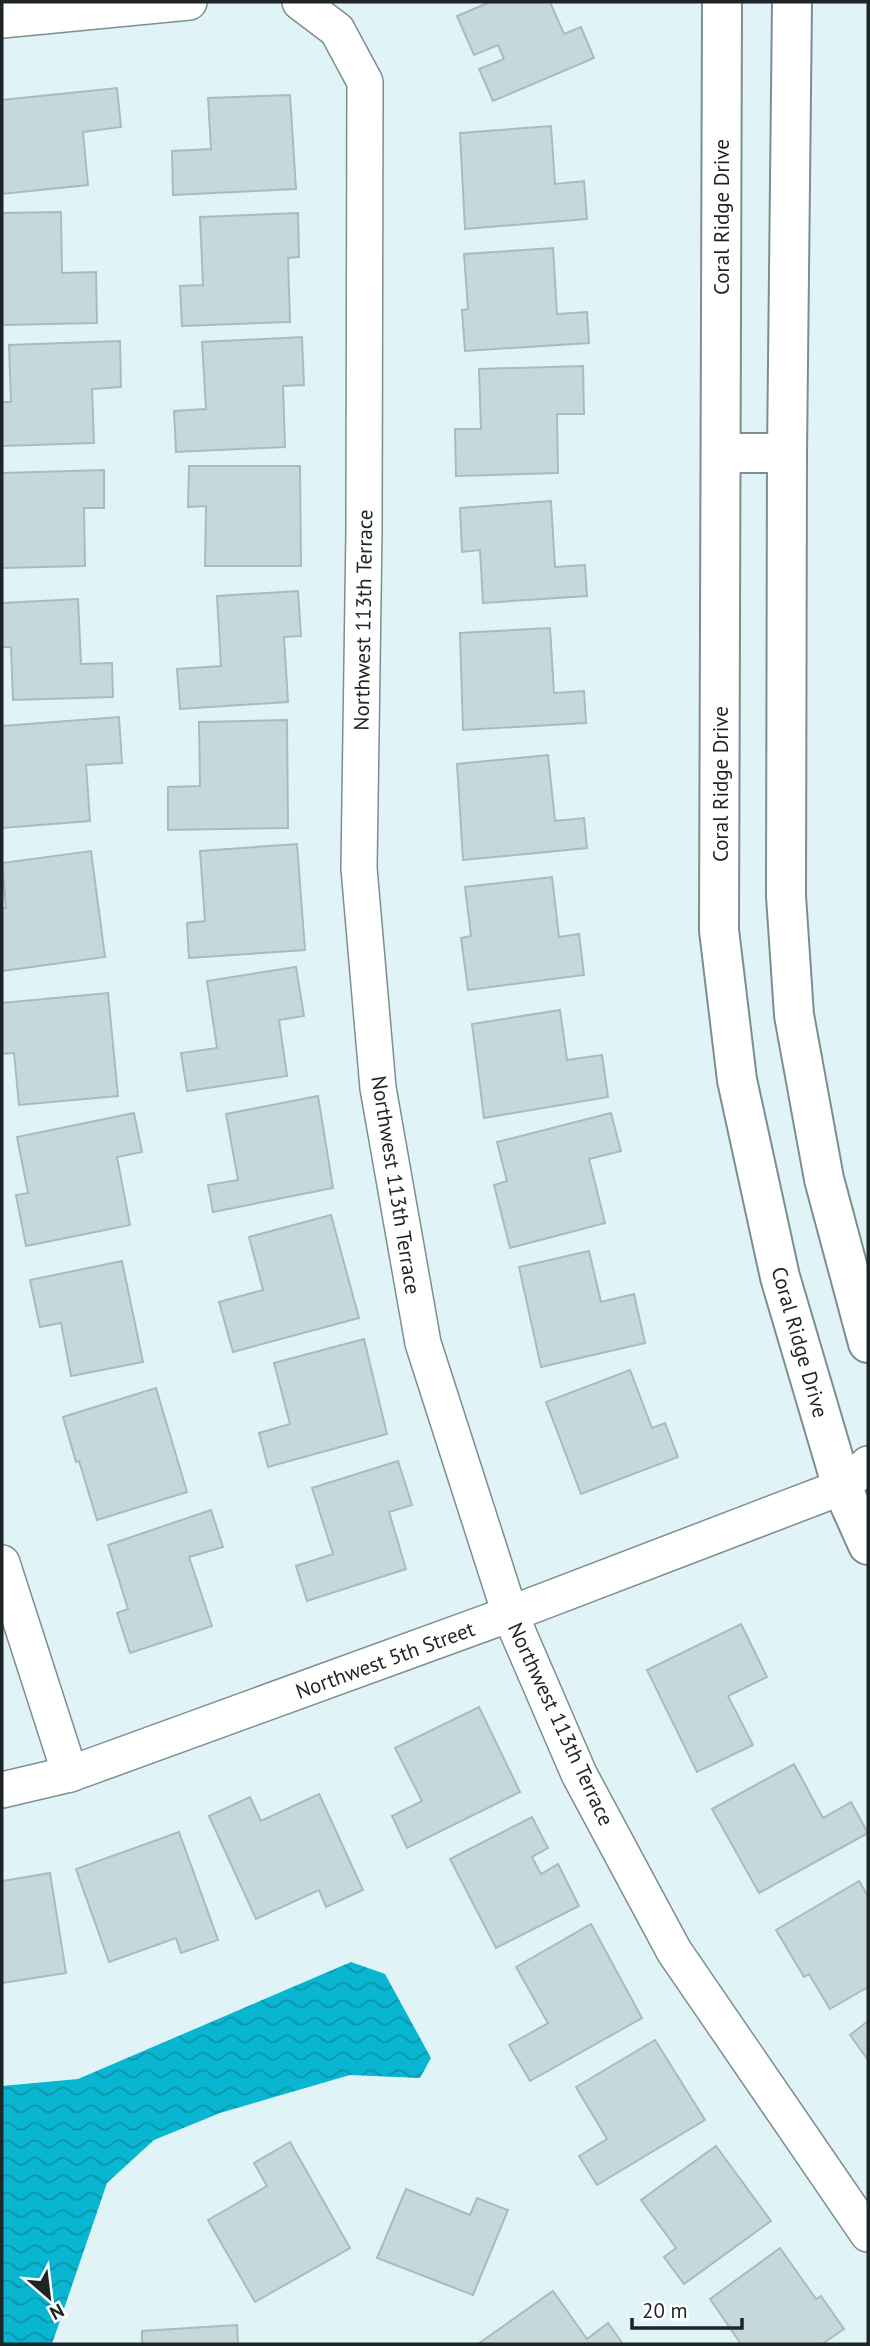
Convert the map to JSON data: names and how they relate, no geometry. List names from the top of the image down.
{
  "streets": {
    "main road": ["Coral Ridge Drive"],
    "street": ["Northwest 113th Terrace", "Northwest 5th Street"]
  },
  "crossings": [
    ["Coral Ridge Drive", "Northwest 5th Street"],
    ["Northwest 113th Terrace", "Northwest 5th Street"]
  ],
  "scale_bar": "20 m",
  "north": "bottom right"
}
